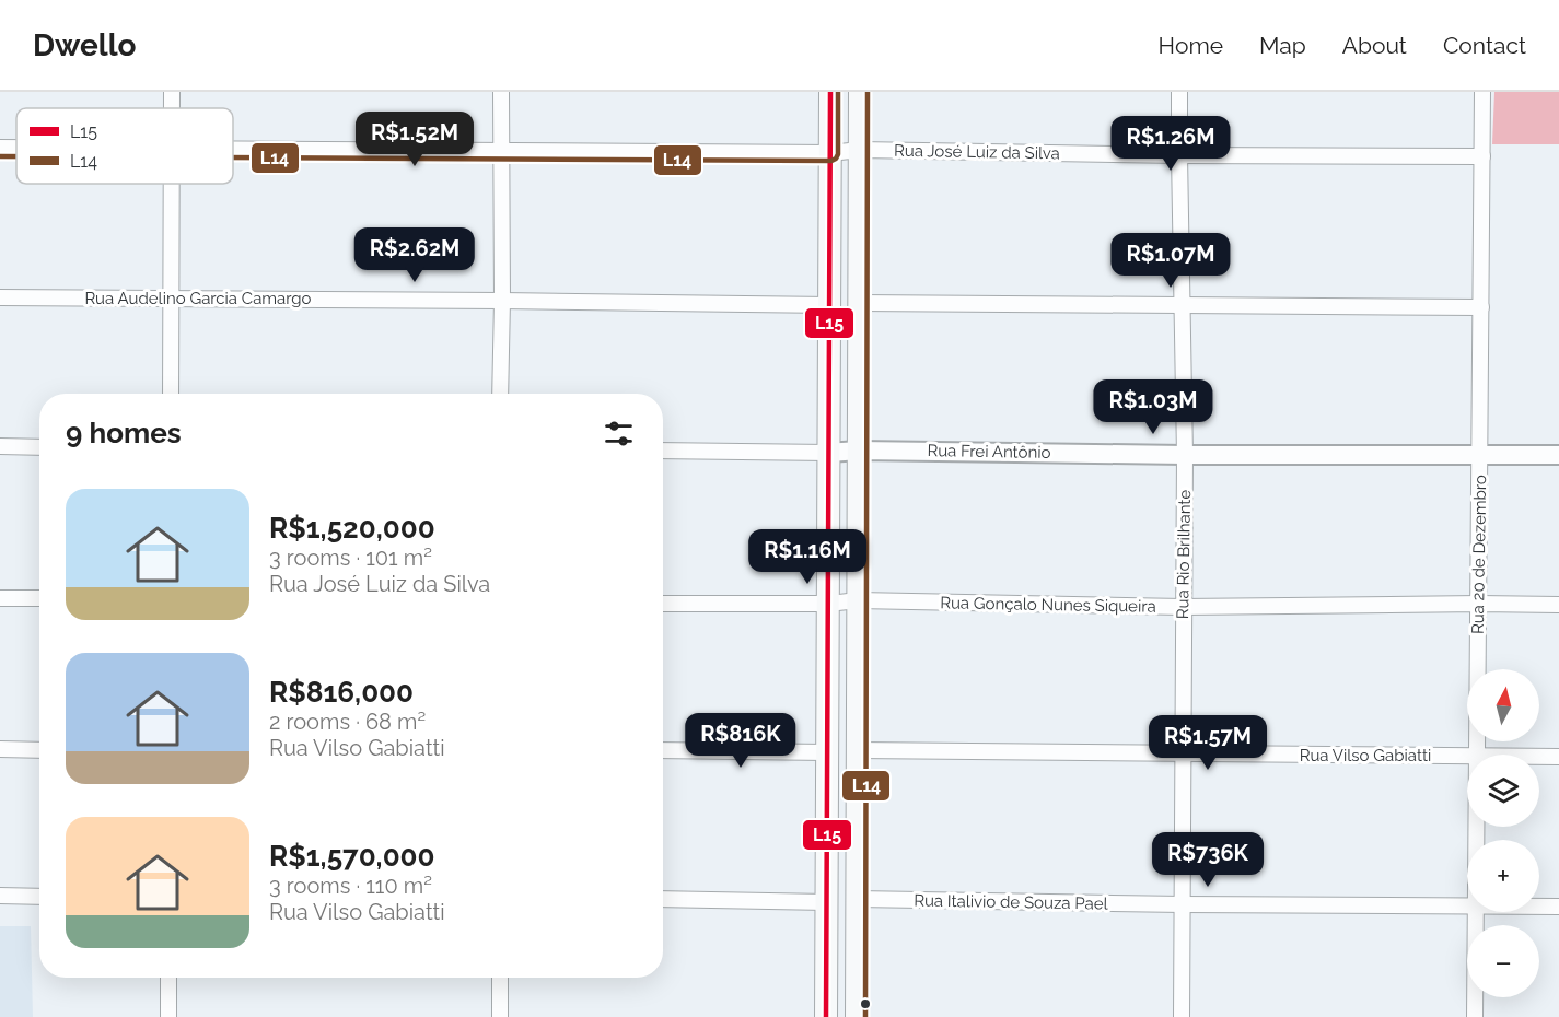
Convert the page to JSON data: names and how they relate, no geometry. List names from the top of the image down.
{
  "streets": {
    "street": [
      "Rua José Luiz da Silva",
      "Rua Audelino Garcia Camargo",
      "Rua Frei Antônio",
      "Rua Rio Brilhante",
      "Rua 20 de Dezembro",
      "Rua Gonçalo Nunes Siqueira",
      "Rua Vilso Gabiatti",
      "Rua Italivio de Souza Pael"
    ]
  },
  "crossings": [
    ["Rua José Luiz da Silva", "Rua Rio Brilhante"],
    ["Rua José Luiz da Silva", "Rua 20 de Dezembro"],
    ["Rua Frei Antônio", "Rua Rio Brilhante"],
    ["Rua Frei Antônio", "Rua 20 de Dezembro"],
    ["Rua Rio Brilhante", "Rua Gonçalo Nunes Siqueira"],
    ["Rua Rio Brilhante", "Rua Vilso Gabiatti"],
    ["Rua Rio Brilhante", "Rua Italivio de Souza Pael"],
    ["Rua 20 de Dezembro", "Rua Gonçalo Nunes Siqueira"]
  ],
  "lines": ["transit line L15", "transit line L14"],
  "legend": ["L15", "L14"],
  "north": "top",
  "page": {
    "header": "Dwello",
    "nav": [
      "Home",
      "Map",
      "About",
      "Contact"
    ],
    "price": [
      "R$1.52M",
      "R$1.26M",
      "R$2.62M",
      "R$1.07M",
      "R$1.03M",
      "R$1.16M",
      "R$816K",
      "R$1.57M",
      "R$736K"
    ],
    "heading": "9 homes",
    "list": [
      {
        "name": "R$1,520,000",
        "note": "3 rooms · 101 m² · Rua José Luiz da Silva"
      },
      {
        "name": "R$816,000",
        "note": "2 rooms · 68 m² · Rua Vilso Gabiatti"
      },
      {
        "name": "R$1,570,000",
        "note": "3 rooms · 110 m² · Rua Vilso Gabiatti"
      }
    ],
    "map_buttons": ["+", "−"]
  }
}
